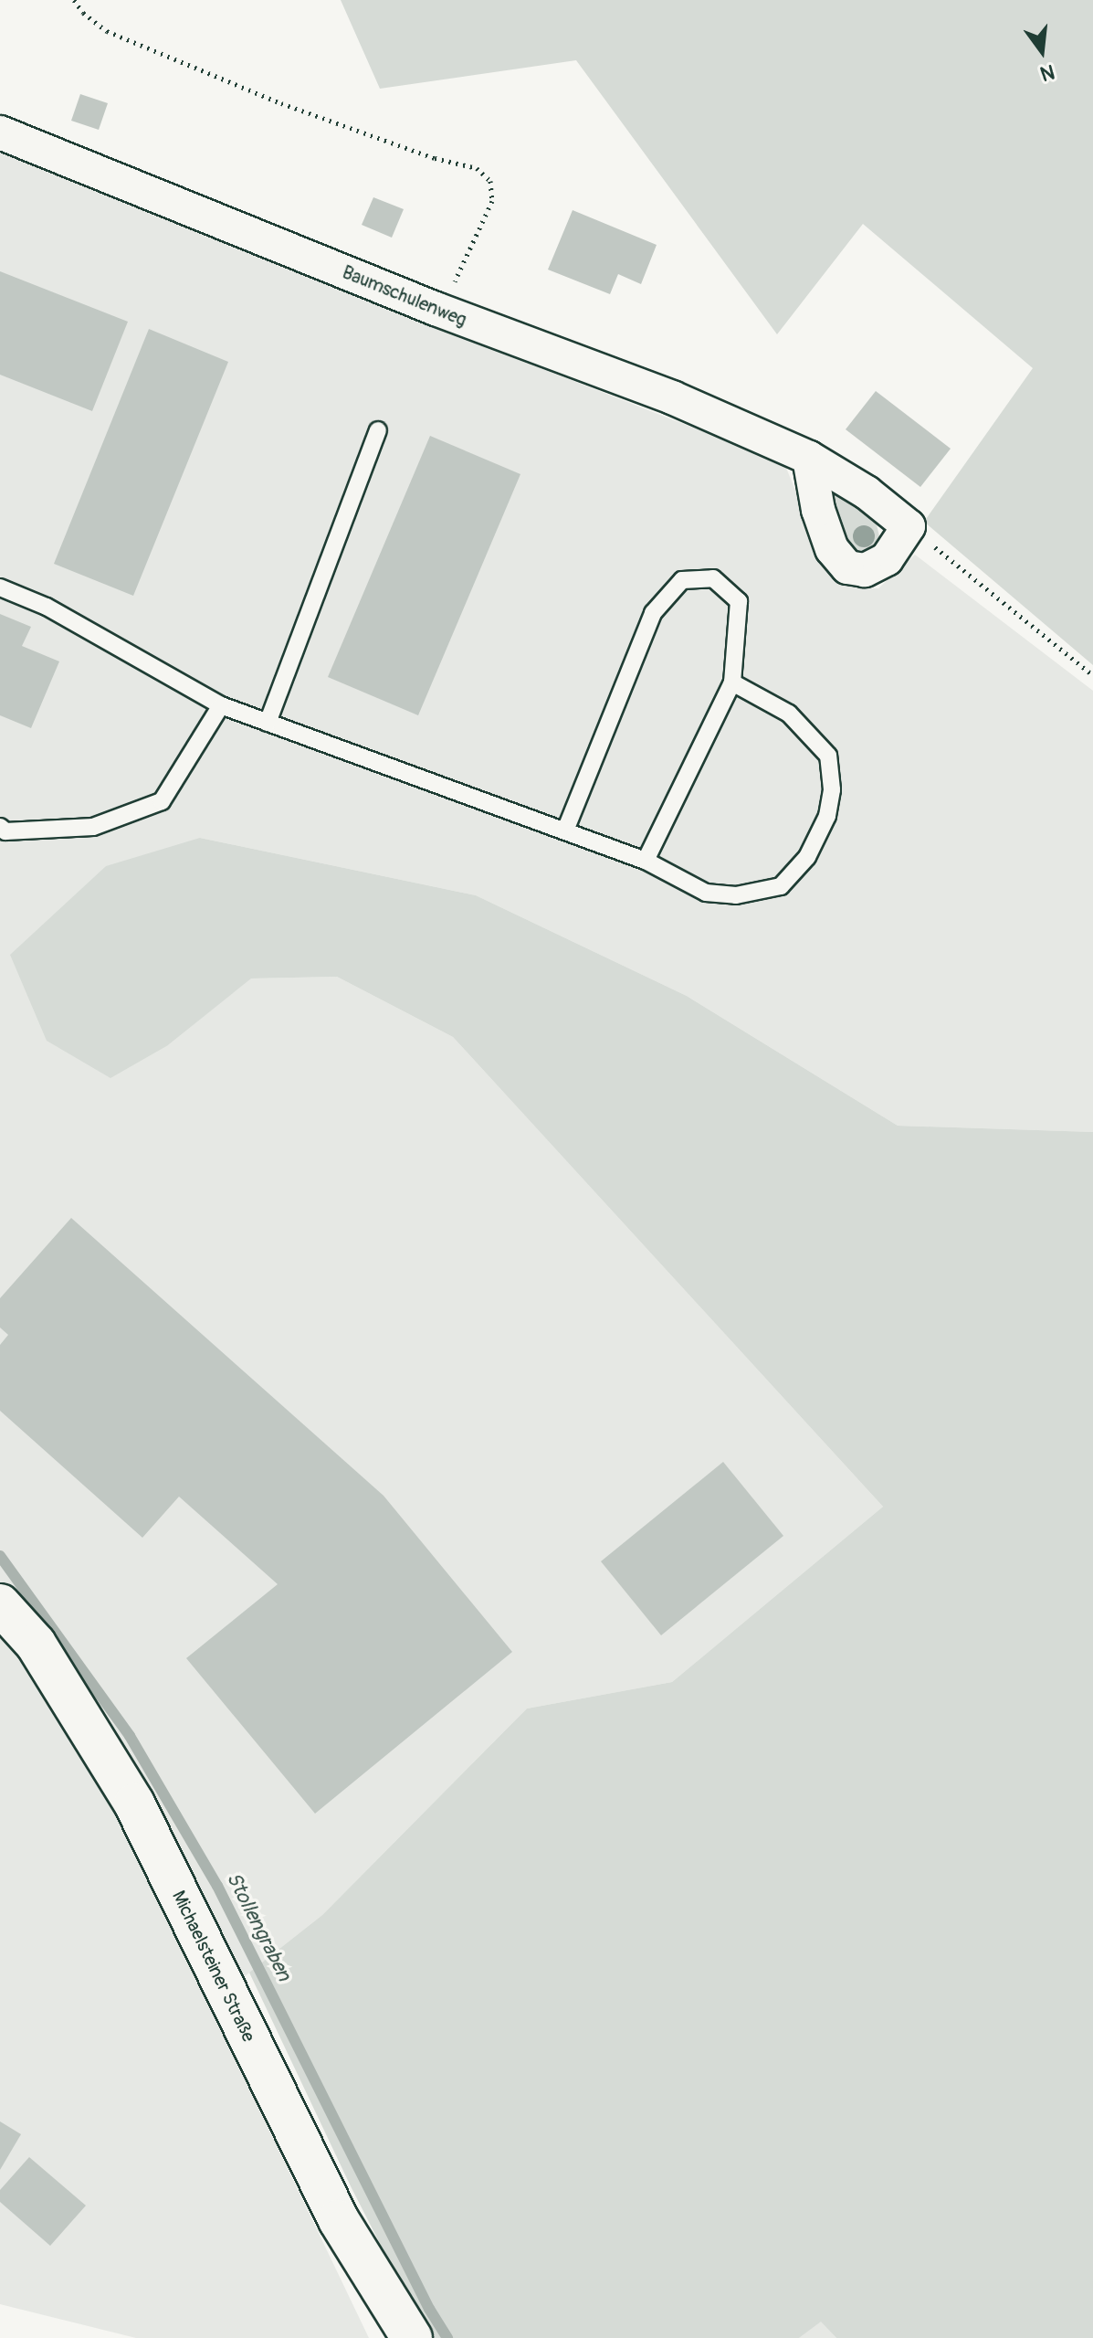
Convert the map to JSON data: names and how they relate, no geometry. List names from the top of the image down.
{
  "streets": {
    "street": ["Baumschulenweg", "Michaelsteiner Straße"]
  },
  "water": ["Stollengraben"],
  "north": "bottom"
}
